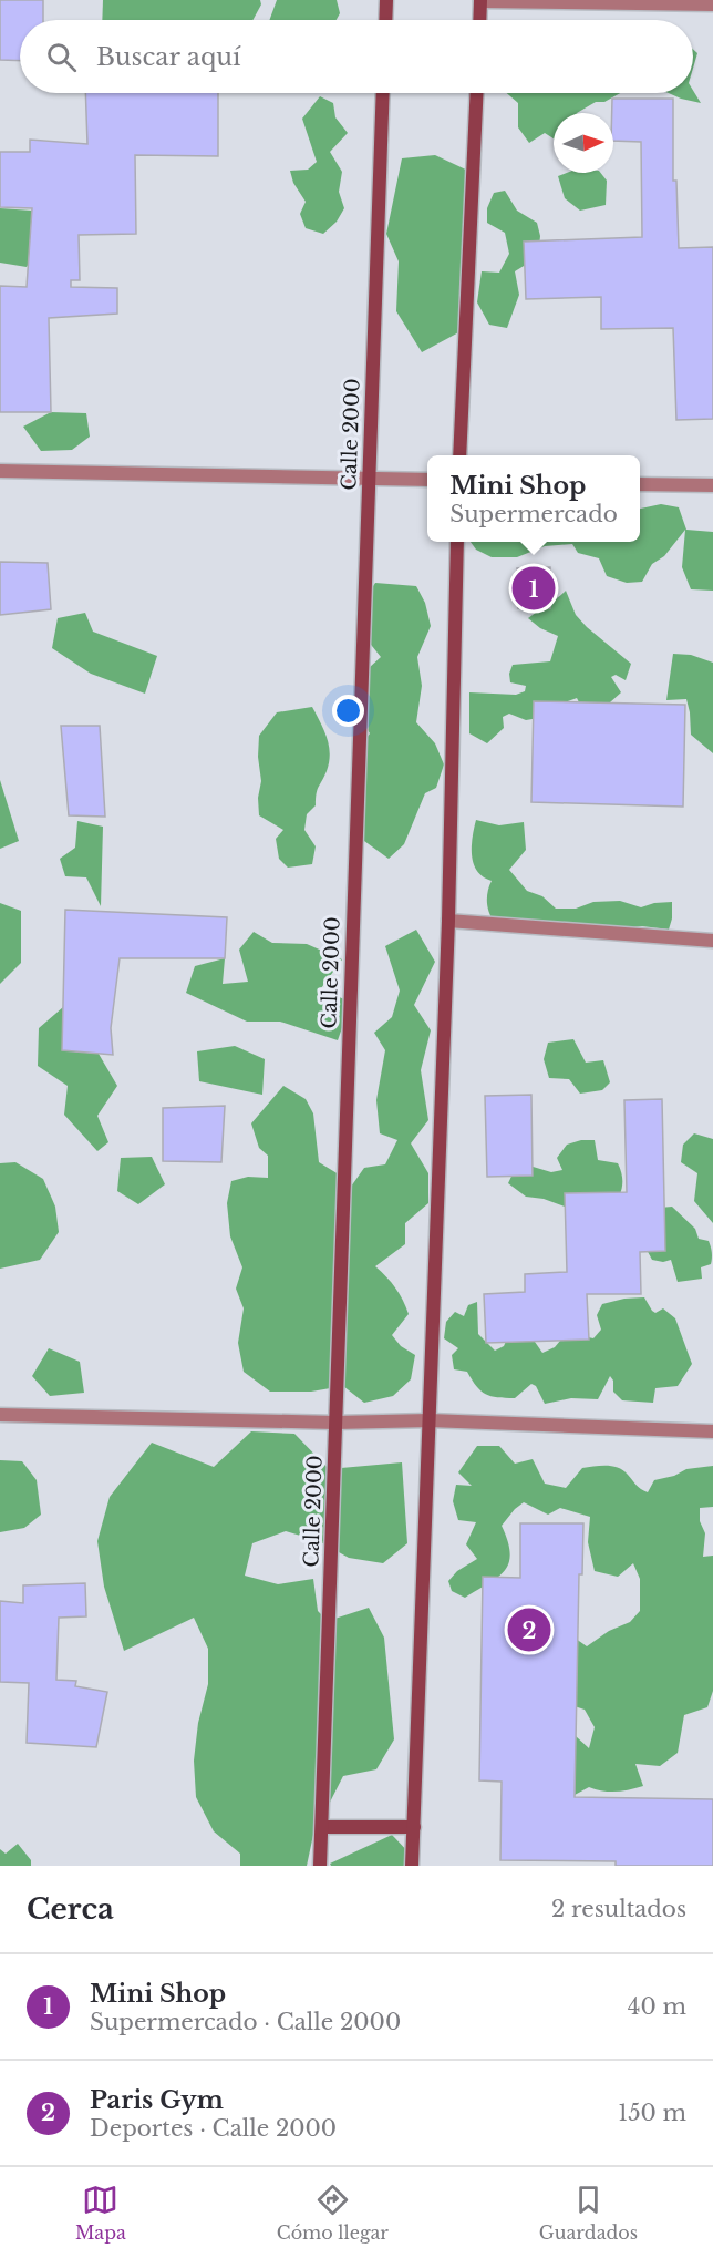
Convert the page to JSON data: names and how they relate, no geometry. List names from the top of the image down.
{
  "streets": {
    "street": ["Calle 2000"]
  },
  "north": "right",
  "page": {
    "search": "Buscar aquí",
    "popup": ["Mini Shop", "Supermercado"],
    "pins": ["1", "2"],
    "heading": ["Cerca", "2 resultados"],
    "list": [
      {
        "mark": "1",
        "name": "Mini Shop",
        "note": "Supermercado · Calle 2000",
        "value": "40 m"
      },
      {
        "mark": "2",
        "name": "Paris Gym",
        "note": "Deportes · Calle 2000",
        "value": "150 m"
      }
    ],
    "nav": ["Mapa", "Cómo llegar", "Guardados"]
  }
}
